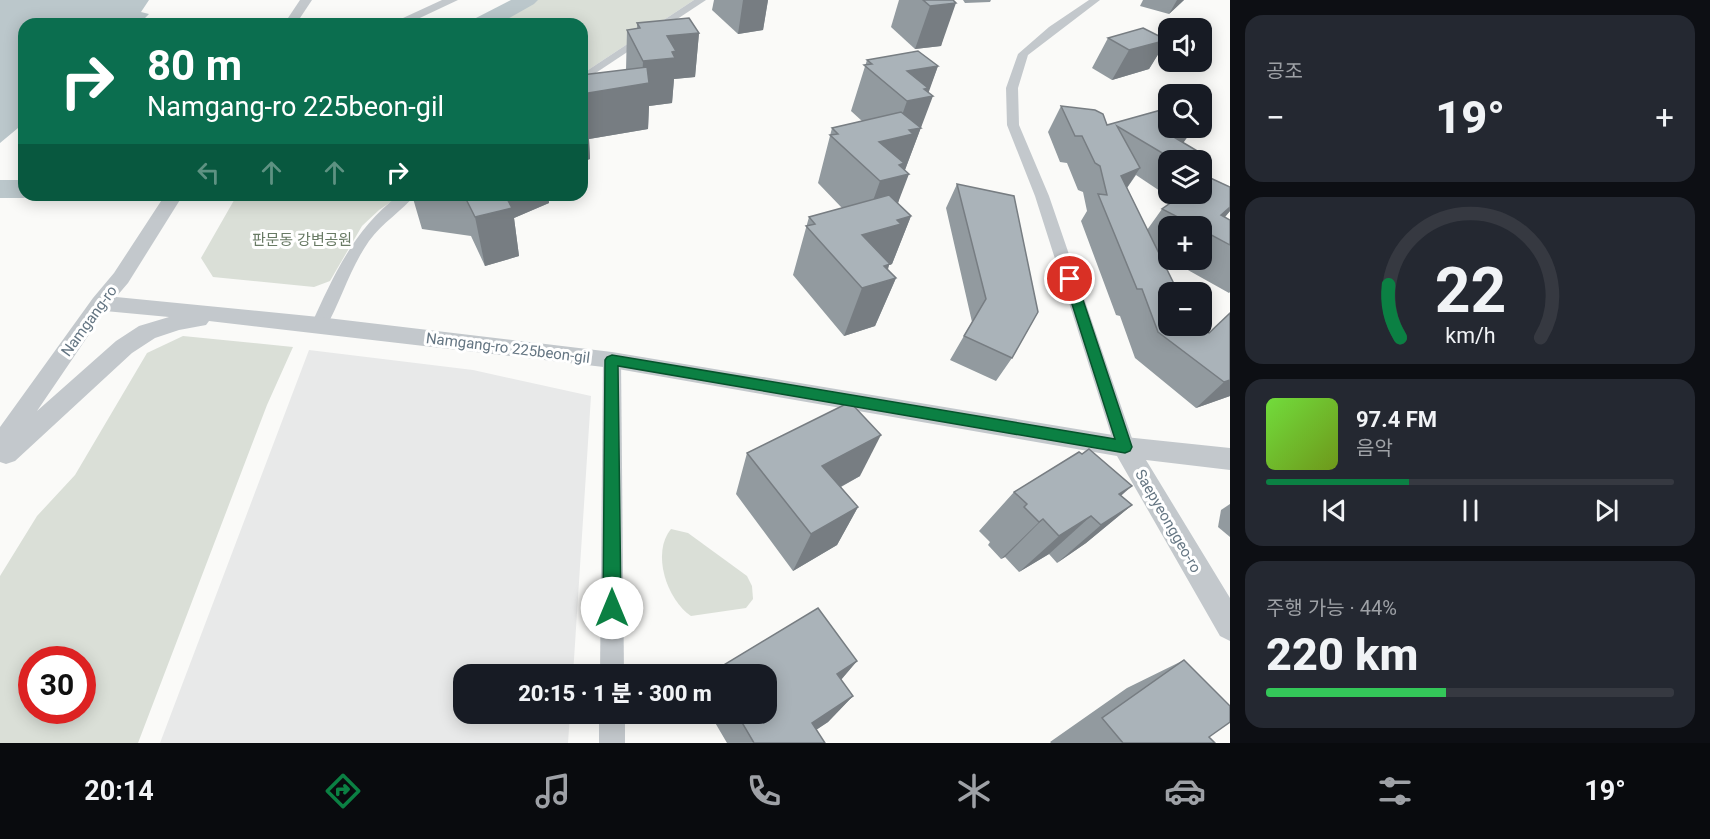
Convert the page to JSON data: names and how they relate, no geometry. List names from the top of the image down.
{
  "streets": {
    "street": ["Namgang-ro", "Namgang-ro 225beon-gil", "Saepyeonggeo-ro"]
  },
  "crossings": [
    ["Namgang-ro", "Namgang-ro 225beon-gil"],
    ["Namgang-ro 225beon-gil", "Saepyeonggeo-ro"]
  ],
  "parks": ["판문동 강변공원"],
  "page": {
    "tile": [
      "공조",
      ["주행 가능 · 44%", "220 km"]
    ],
    "map_buttons": ["+", "−"],
    "turn": ["80 m", "Namgang-ro 225beon-gil"],
    "heat": ["−", "19°", "+"],
    "song": ["97.4 FM", "음악"],
    "limit": "30",
    "trip": "20:15 · 1 분 · 300 m",
    "tabs": ["20:14", "19°"],
    "gauge": ["22", "km/h"]
  }
}
